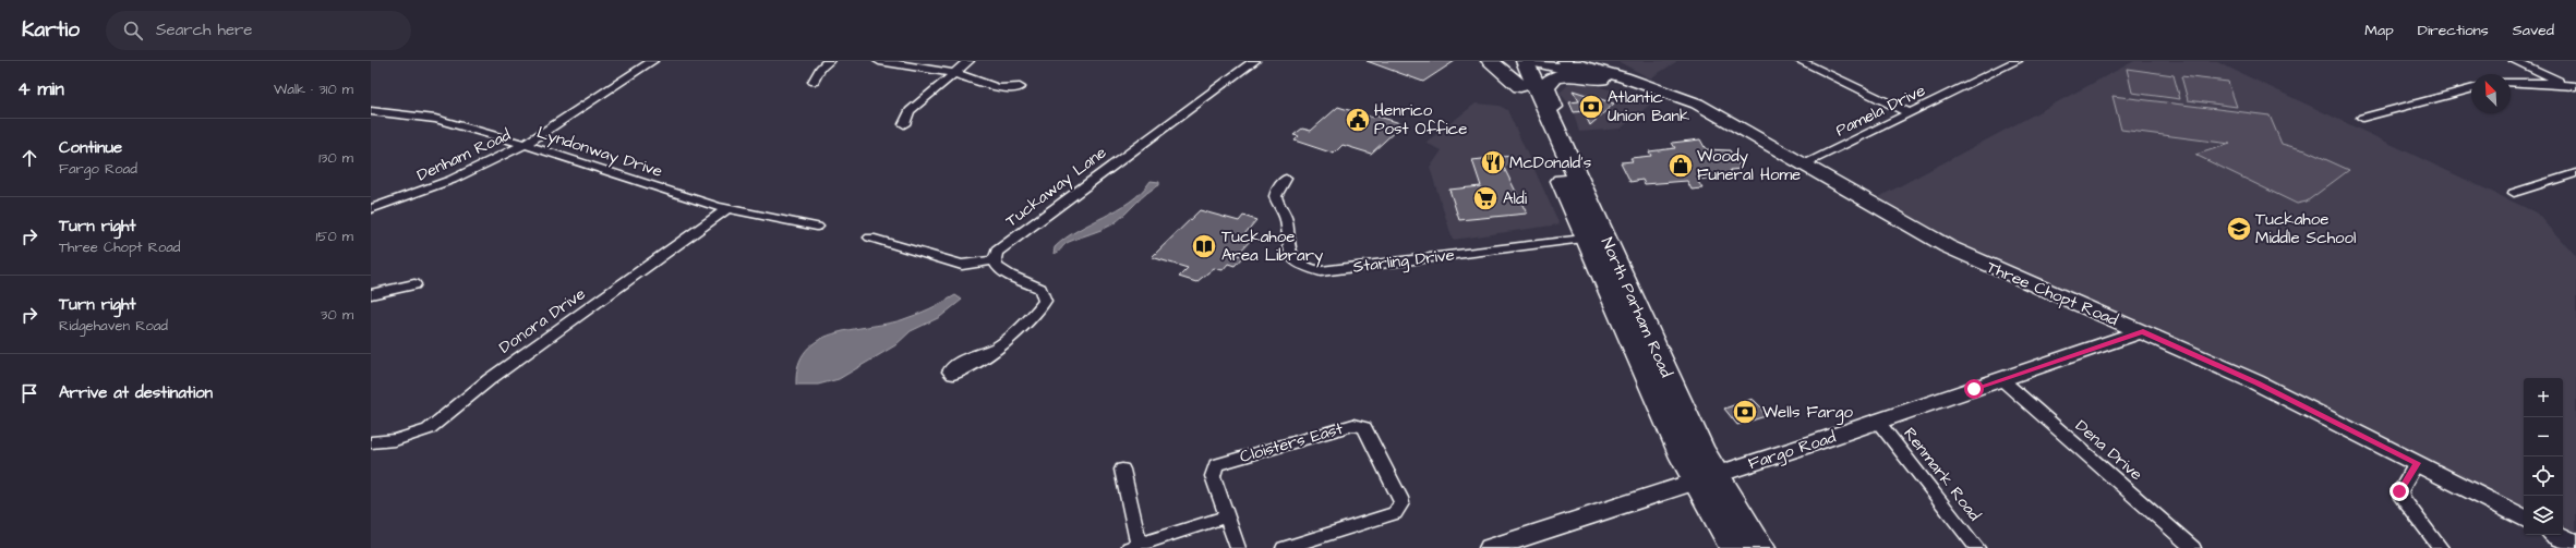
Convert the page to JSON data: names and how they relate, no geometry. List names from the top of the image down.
{
  "streets": {
    "highway": ["North Parham Road"],
    "main road": ["Three Chopt Road", "Fargo Road"],
    "street": [
      "Pamela Drive",
      "Lyndonway Drive",
      "Denham Road",
      "Tuckaway Lane",
      "Starling Drive",
      "Donora Drive",
      "Cloisters East",
      "Dena Drive",
      "Renmark Road"
    ]
  },
  "crossings": [
    ["Pamela Drive", "Three Chopt Road"],
    ["Lyndonway Drive", "Denham Road"],
    ["Lyndonway Drive", "Donora Drive"],
    ["Starling Drive", "North Parham Road"],
    ["Three Chopt Road", "Fargo Road"],
    ["North Parham Road", "Fargo Road"],
    ["Fargo Road", "Dena Drive"],
    ["Fargo Road", "Renmark Road"]
  ],
  "places": {
    "bank": ["Atlantic Union Bank", "Wells Fargo"],
    "public building": ["Henrico Post Office"],
    "restaurant": ["McDonald's"],
    "shop": ["Woody Funeral Home"],
    "supermarket": ["Aldi"],
    "school or university": ["Tuckahoe Middle School"],
    "library": ["Tuckahoe Area Library"]
  },
  "north": "top left",
  "page": {
    "header": "Kartio",
    "search": "Search here",
    "nav": ["Map", "Directions", "Saved"],
    "heading": ["4 min", "Walk · 310 m"],
    "list": [
      ["Continue", "Fargo Road", "130 m"],
      ["Turn right", "Three Chopt Road", "150 m"],
      ["Turn right", "Ridgehaven Road", "30 m"],
      "Arrive at destination"
    ],
    "map_buttons": ["+", "−"]
  }
}
